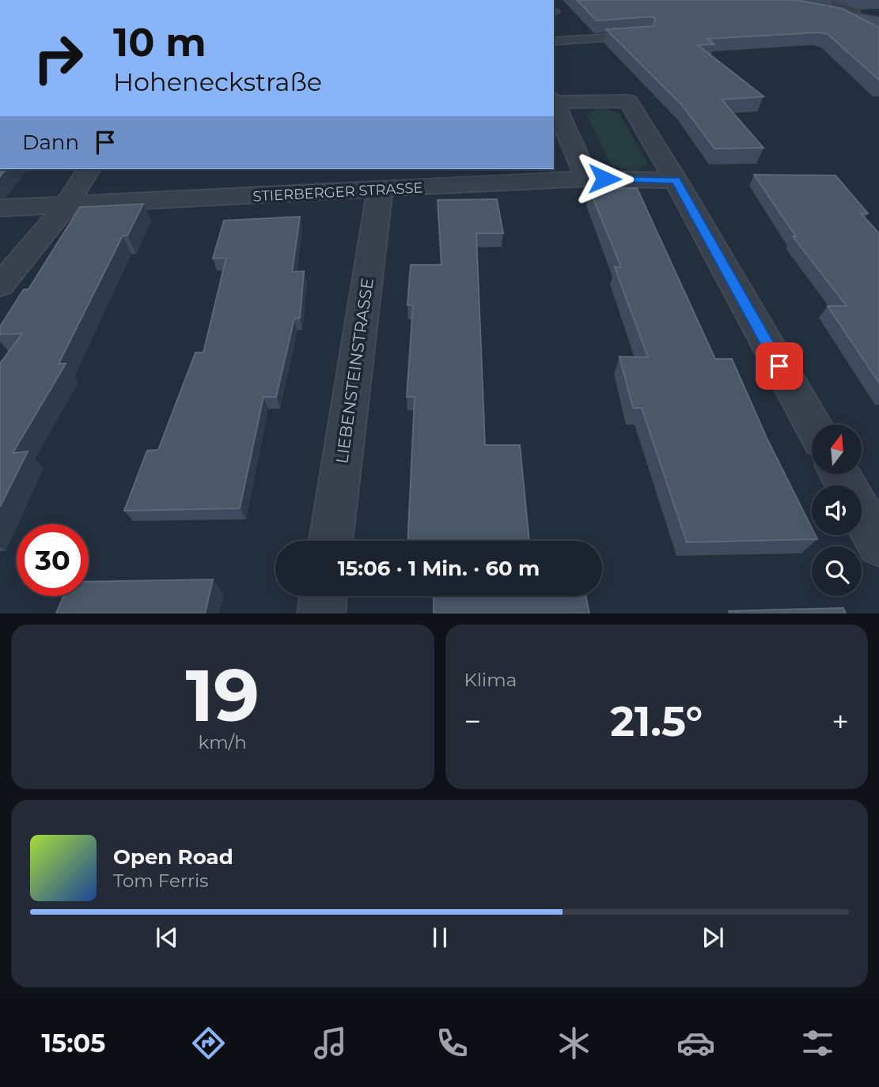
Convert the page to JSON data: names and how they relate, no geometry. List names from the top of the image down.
{
  "streets": {
    "street": ["STIERBERGER STRASSE", "LIEBENSTEINSTRASSE"]
  },
  "crossings": [
    ["STIERBERGER STRASSE", "LIEBENSTEINSTRASSE"]
  ],
  "north": "top",
  "page": {
    "turn": ["10 m", "Hoheneckstraße"],
    "then": "Dann",
    "limit": "30",
    "trip": "15:06 · 1 Min. · 60 m",
    "tile": [
      ["19", "km/h"],
      "Klima"
    ],
    "heat": ["−", "21.5°", "+"],
    "song": ["Open Road", "Tom Ferris"],
    "tabs": "15:05"
  }
}
